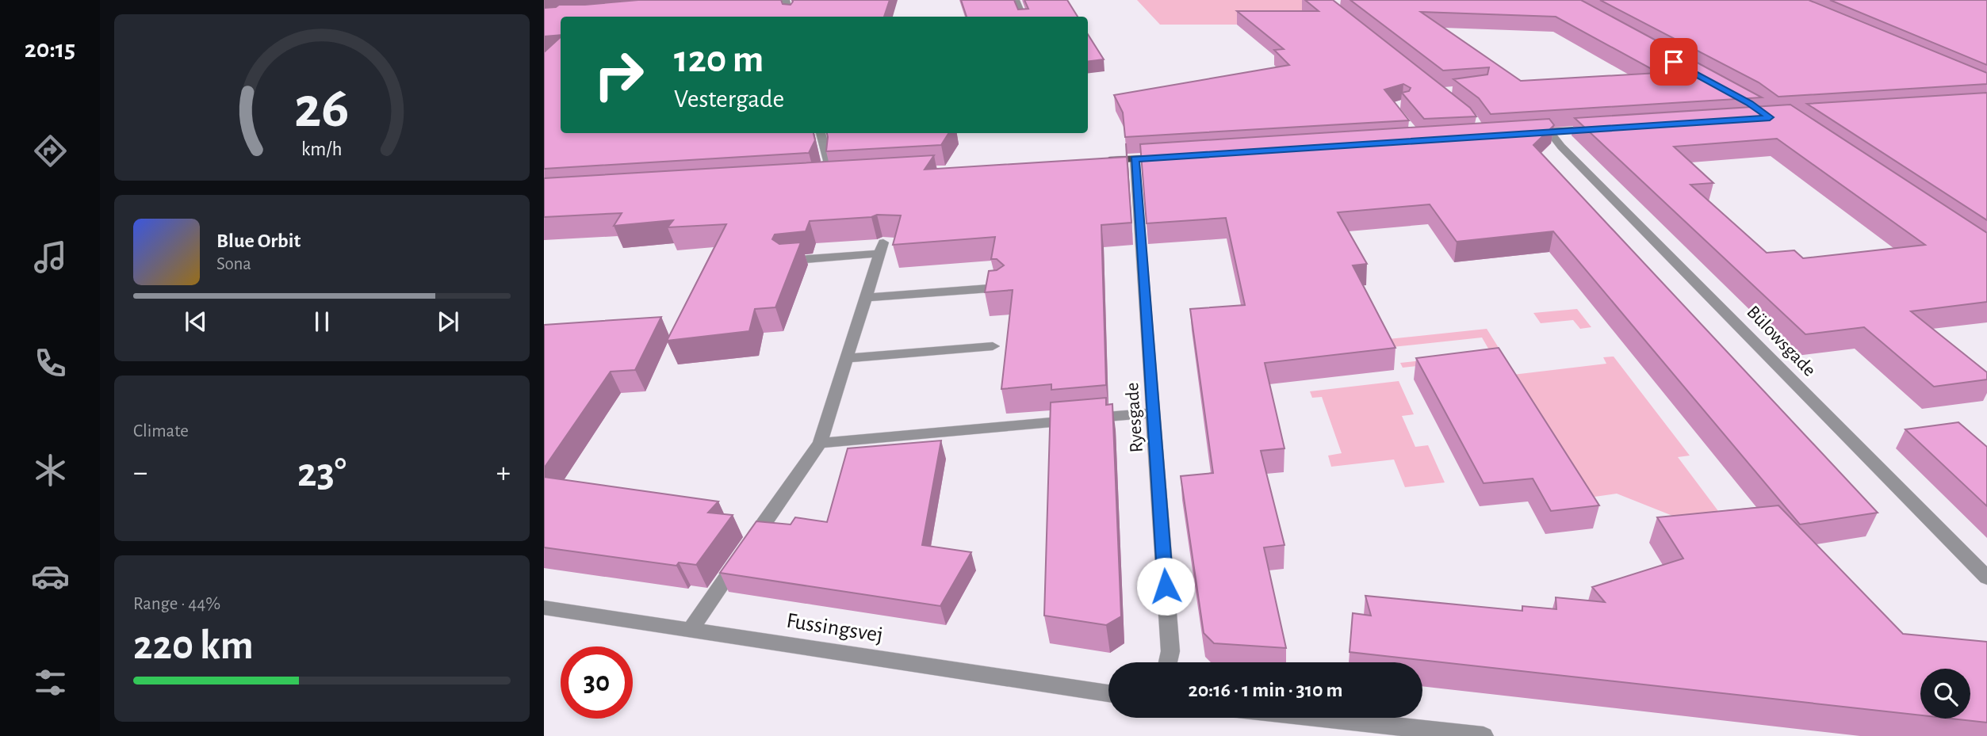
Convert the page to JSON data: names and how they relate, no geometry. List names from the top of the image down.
{
  "streets": {
    "street": ["Bülowsgade", "Ryesgade", "Fussingsvej"]
  },
  "page": {
    "tabs": "20:15",
    "turn": ["120 m", "Vestergade"],
    "song": ["Blue Orbit", "Sona"],
    "tile": [
      "Climate",
      ["Range · 44%", "220 km"]
    ],
    "heat": ["−", "23°", "+"],
    "limit": "30",
    "trip": "20:16 · 1 min · 310 m",
    "gauge": ["26", "km/h"]
  }
}
